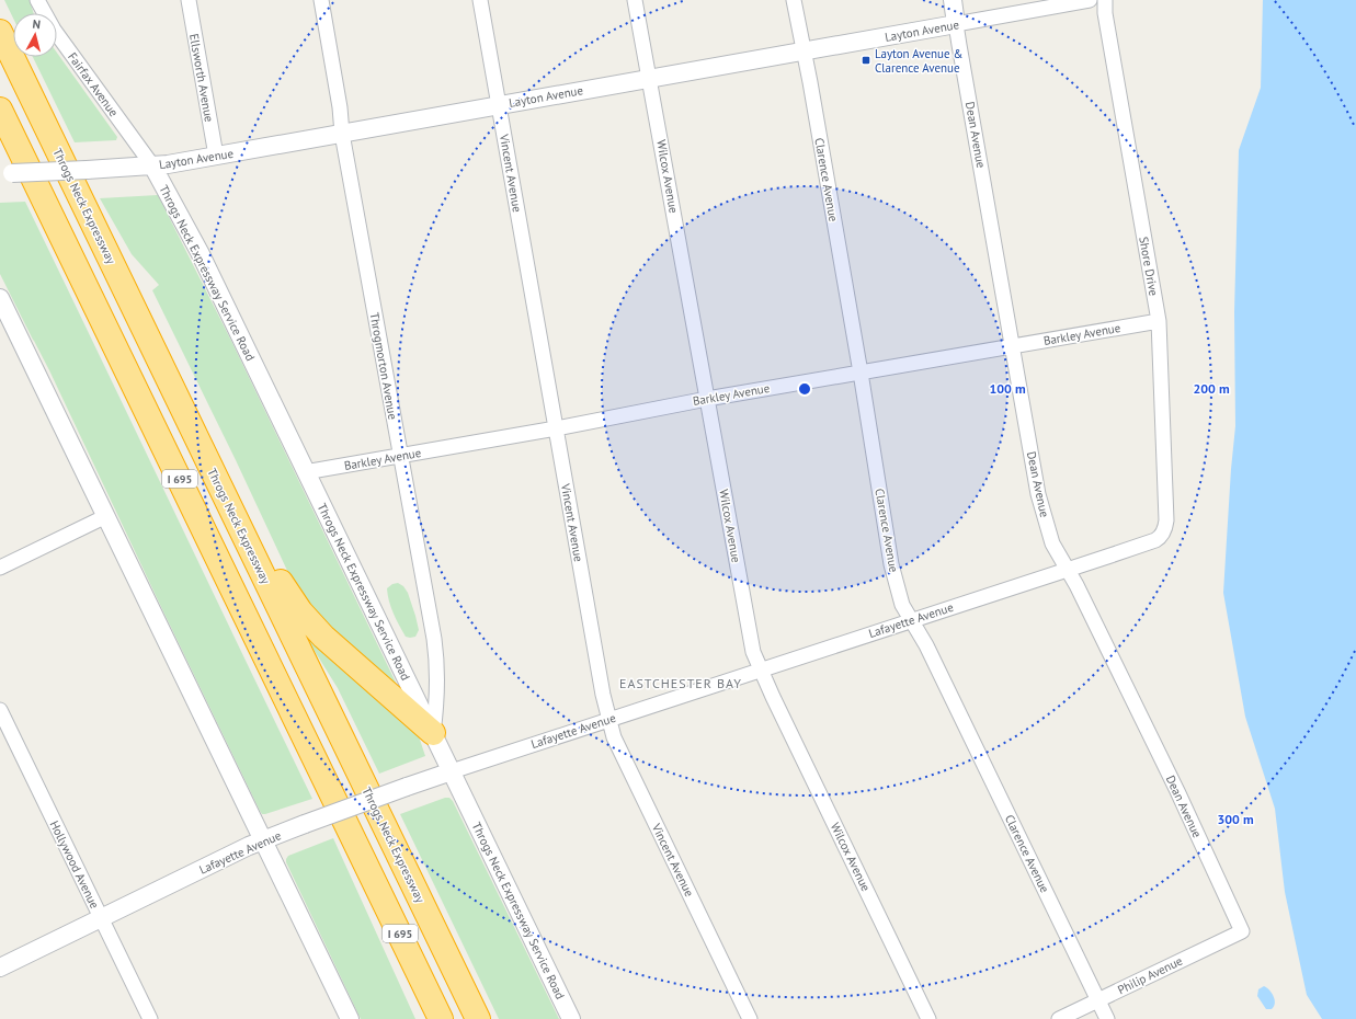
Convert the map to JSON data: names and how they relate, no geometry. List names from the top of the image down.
{
  "streets": {
    "highway": ["Throgs Neck Expressway", "I 695"],
    "street": [
      "Layton Avenue",
      "Ellsworth Avenue",
      "Fairfax Avenue",
      "Dean Avenue",
      "Vincent Avenue",
      "Wilcox Avenue",
      "Clarence Avenue",
      "Shore Drive",
      "Throgs Neck Expressway Service Road",
      "Barkley Avenue",
      "Throgmorton Avenue",
      "Lafayette Avenue",
      "Hollywood Avenue",
      "Philip Avenue"
    ]
  },
  "crossings": [
    ["Layton Avenue", "Ellsworth Avenue"],
    ["Layton Avenue", "Fairfax Avenue"],
    ["Layton Avenue", "Dean Avenue"],
    ["Layton Avenue", "Vincent Avenue"],
    ["Layton Avenue", "Wilcox Avenue"],
    ["Layton Avenue", "Clarence Avenue"],
    ["Layton Avenue", "Throgs Neck Expressway Service Road"],
    ["Layton Avenue", "Throgmorton Avenue"],
    ["Fairfax Avenue", "Throgs Neck Expressway Service Road"],
    ["Dean Avenue", "Barkley Avenue"],
    ["Dean Avenue", "Lafayette Avenue"],
    ["Dean Avenue", "Philip Avenue"],
    ["Vincent Avenue", "Barkley Avenue"],
    ["Vincent Avenue", "Lafayette Avenue"],
    ["Wilcox Avenue", "Barkley Avenue"],
    ["Wilcox Avenue", "Lafayette Avenue"],
    ["Clarence Avenue", "Barkley Avenue"],
    ["Clarence Avenue", "Lafayette Avenue"],
    ["Clarence Avenue", "Philip Avenue"],
    ["Shore Drive", "Barkley Avenue"],
    ["Shore Drive", "Lafayette Avenue"],
    ["Throgs Neck Expressway Service Road", "Barkley Avenue"],
    ["Throgs Neck Expressway Service Road", "Throgmorton Avenue"],
    ["Throgs Neck Expressway Service Road", "Lafayette Avenue"],
    ["Barkley Avenue", "Throgmorton Avenue"],
    ["Lafayette Avenue", "Hollywood Avenue"]
  ],
  "districts": ["EASTCHESTER BAY"],
  "places": {
    "transit": ["Layton Avenue & Clarence Avenue"]
  },
  "north": "top",
  "rings": ["100 m", "200 m", "300 m"]
}
